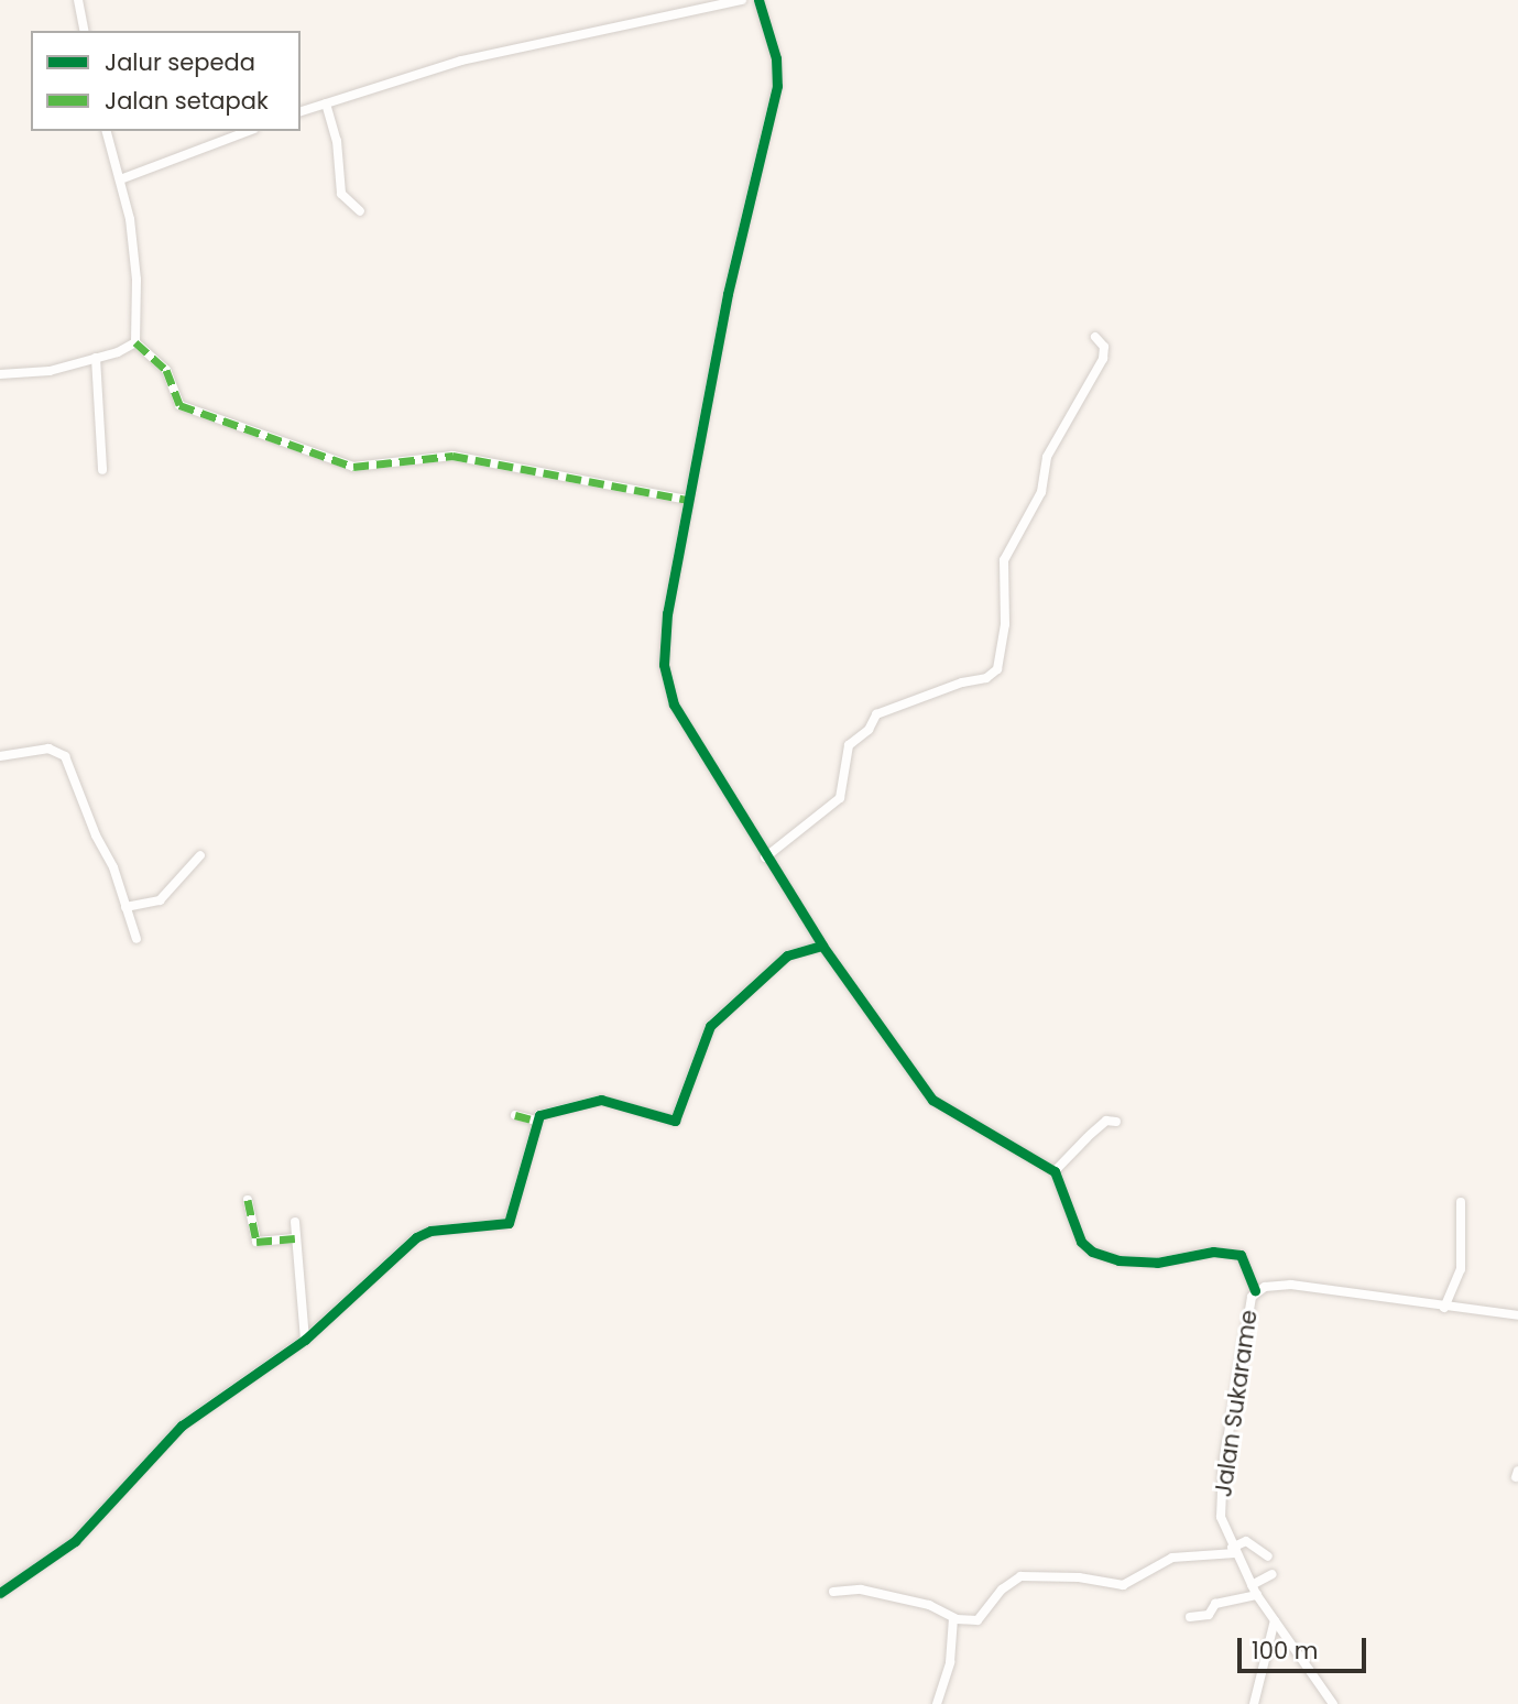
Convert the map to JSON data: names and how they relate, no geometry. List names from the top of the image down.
{
  "streets": {
    "street": ["Jalan Sukarame"]
  },
  "legend": ["Jalur sepeda", "Jalan setapak"],
  "scale_bar": "100 m"
}
